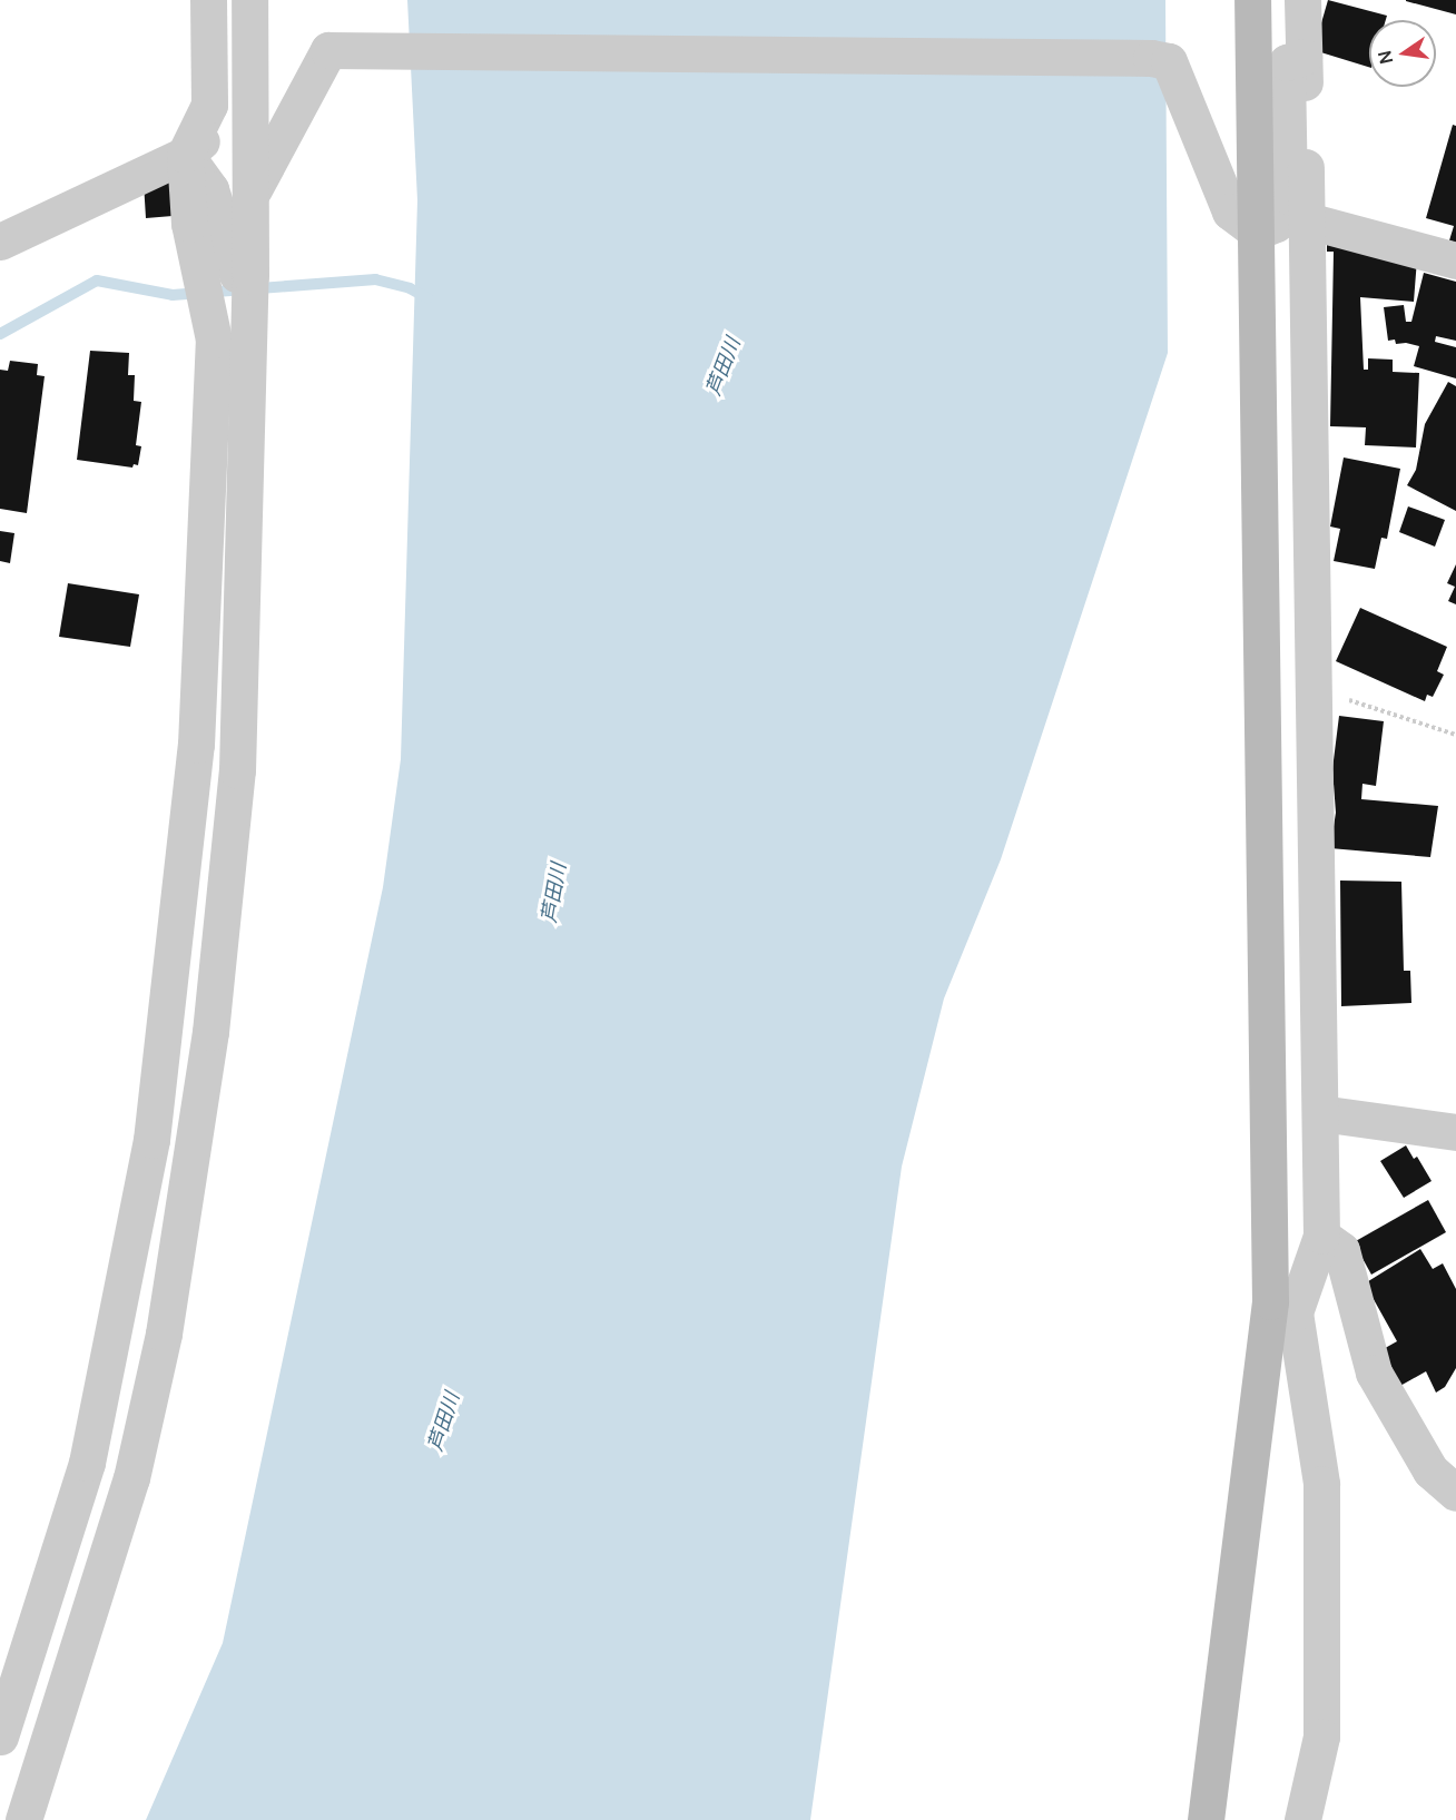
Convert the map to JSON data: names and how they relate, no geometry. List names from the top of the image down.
{
  "water": ["芦田川"],
  "north": "left"
}
